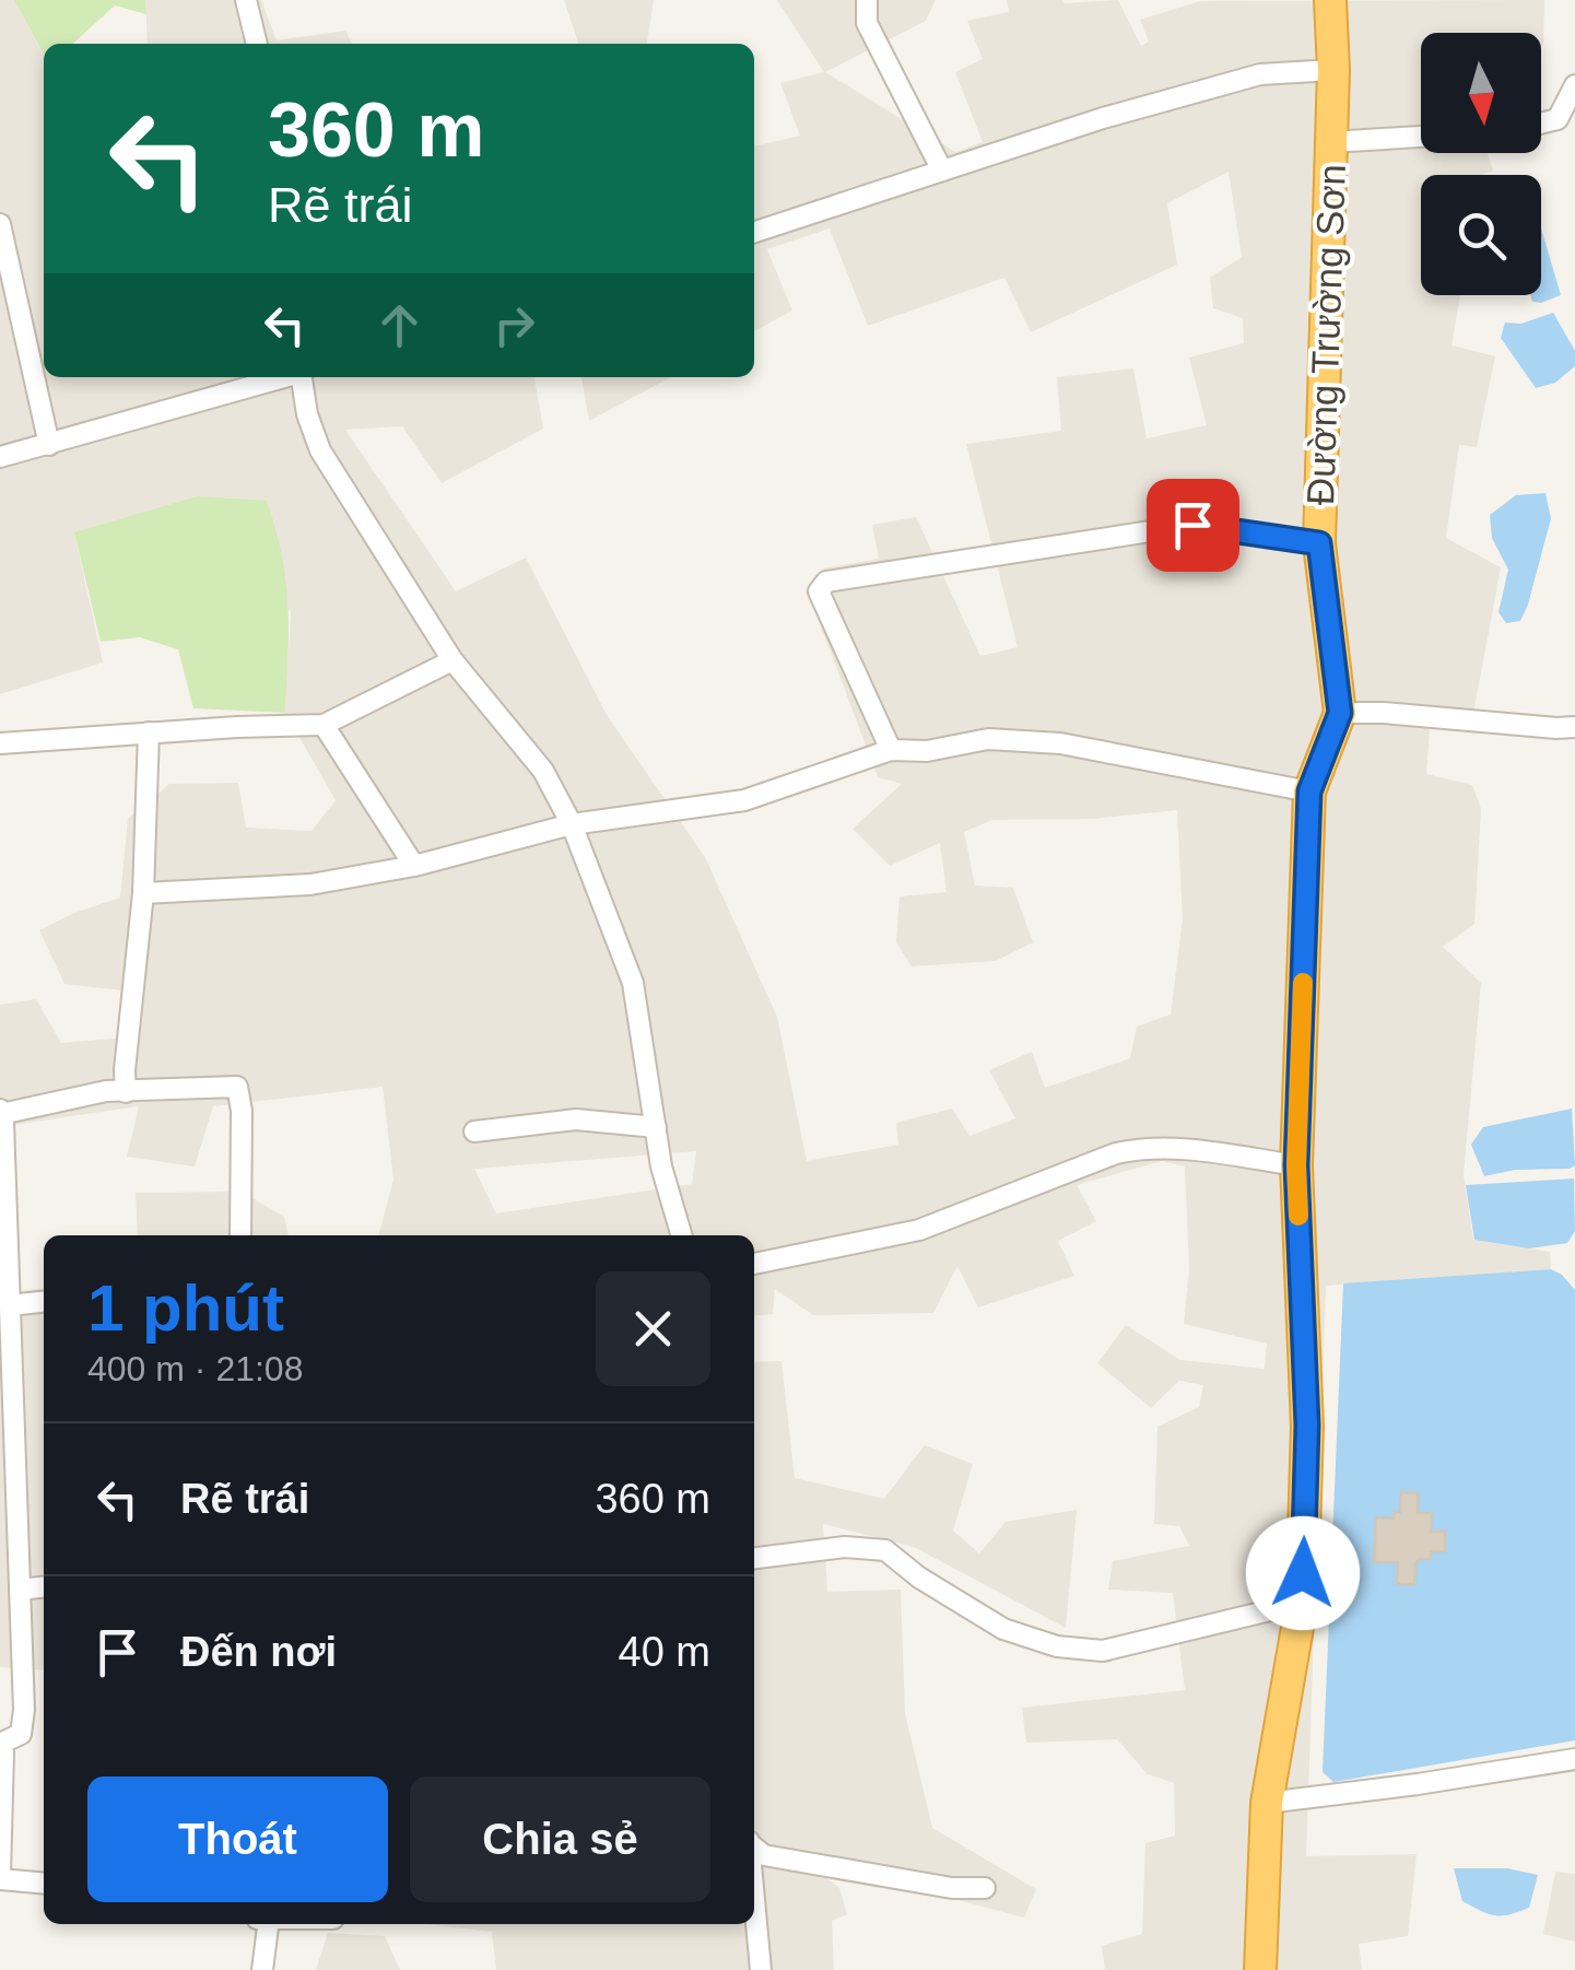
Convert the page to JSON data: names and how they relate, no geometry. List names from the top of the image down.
{
  "streets": {
    "highway": ["Đường Trường Sơn"]
  },
  "north": "bottom",
  "page": {
    "turn": ["360 m", "Rẽ trái"],
    "heading": ["1 phút", "400 m · 21:08"],
    "list": [
      {
        "name": "Rẽ trái",
        "value": "360 m"
      },
      {
        "name": "Đến nơi",
        "value": "40 m"
      }
    ],
    "buttons": ["Thoát", "Chia sẻ"]
  }
}
